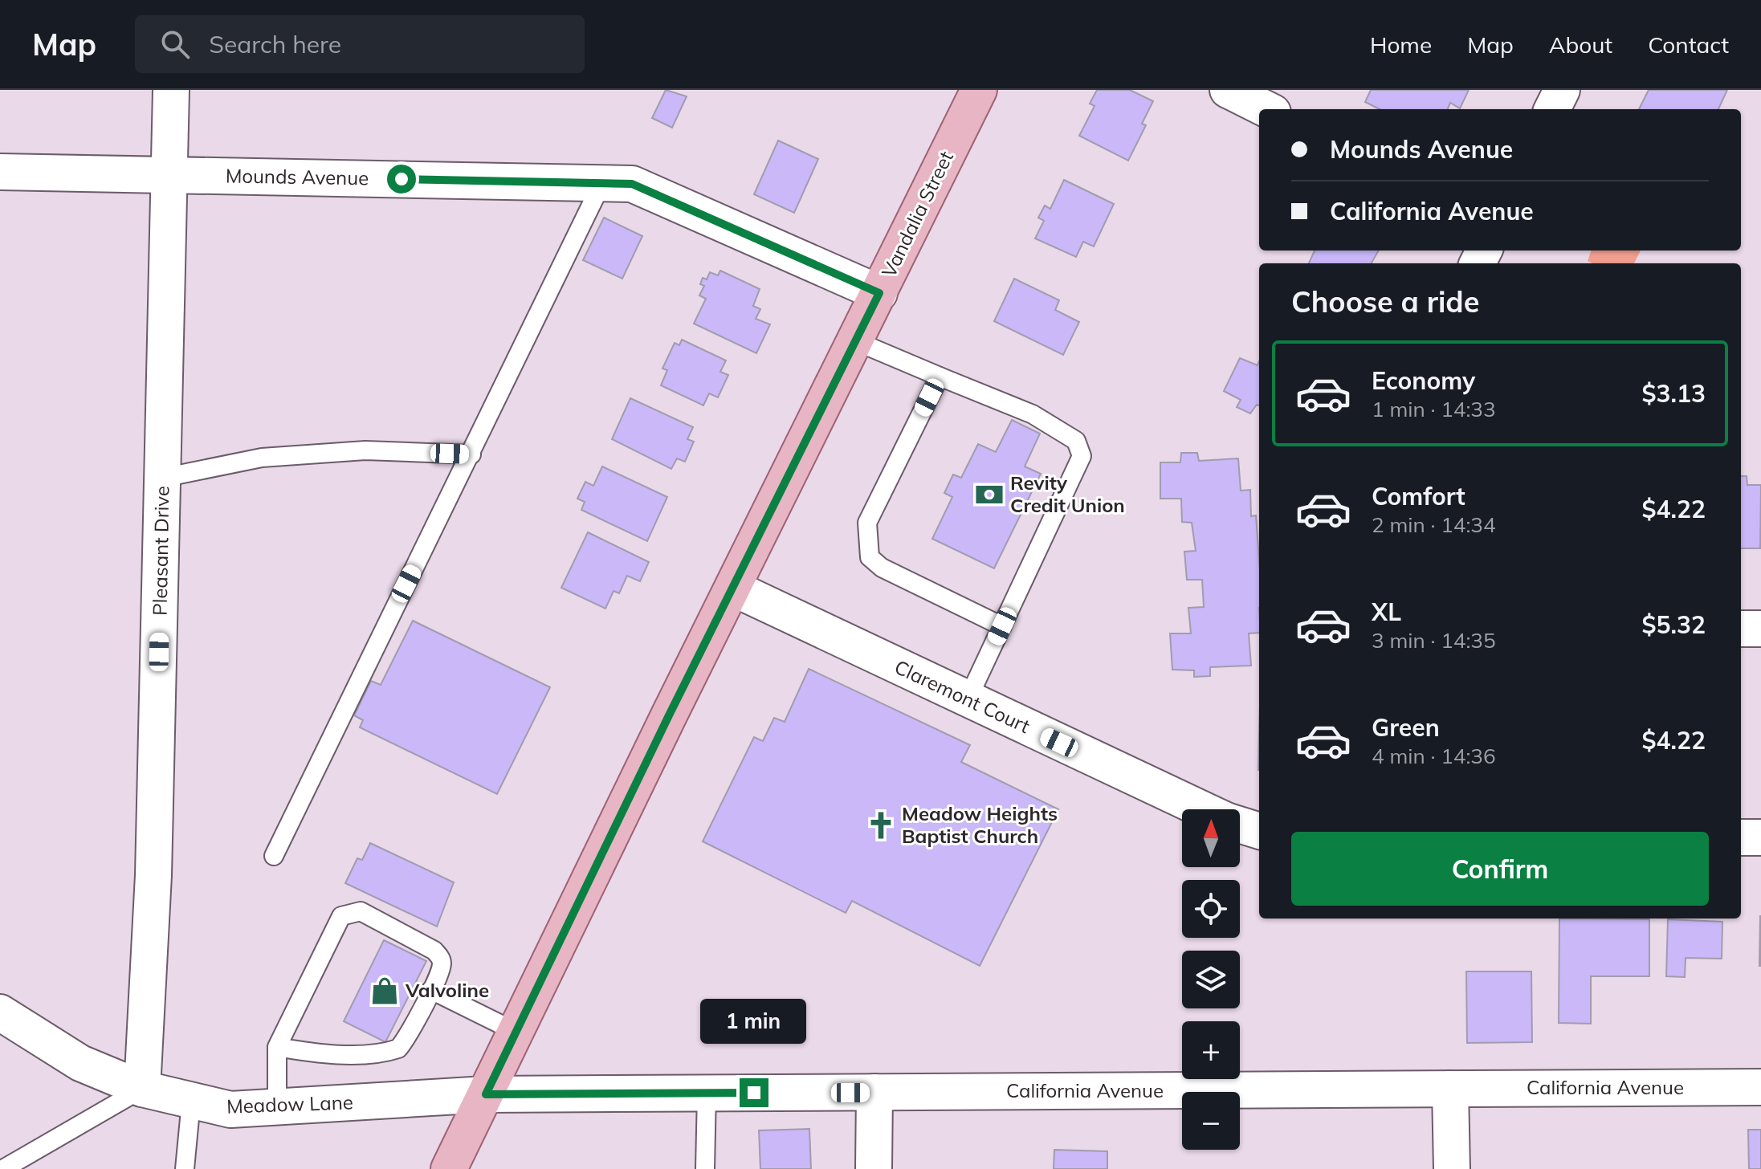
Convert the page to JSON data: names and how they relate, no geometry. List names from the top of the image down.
{
  "streets": {
    "main road": ["Vandalia Street"],
    "street": [
      "Mounds Avenue",
      "Pleasant Drive",
      "Claremont Court",
      "California Avenue",
      "Meadow Lane"
    ]
  },
  "crossings": [
    ["Mounds Avenue", "Vandalia Street"],
    ["Mounds Avenue", "Pleasant Drive"],
    ["Vandalia Street", "Claremont Court"],
    ["Vandalia Street", "California Avenue"],
    ["Vandalia Street", "Meadow Lane"],
    ["Pleasant Drive", "Meadow Lane"],
    ["California Avenue", "Meadow Lane"]
  ],
  "places": {
    "bank": ["Revity Credit Union"],
    "church": ["Meadow Heights Baptist Church"],
    "shop": ["Valvoline"]
  },
  "north": "top",
  "page": {
    "header": "Map",
    "search": "Search here",
    "nav": [
      "Home",
      "Map",
      "About",
      "Contact"
    ],
    "banner": ["Mounds Avenue", "California Avenue"],
    "heading": "Choose a ride",
    "list": [
      {
        "name": "Economy",
        "note": "1 min · 14:33",
        "value": "$3.13"
      },
      {
        "name": "Comfort",
        "note": "2 min · 14:34",
        "value": "$4.22"
      },
      {
        "name": "XL",
        "note": "3 min · 14:35",
        "value": "$5.32"
      },
      {
        "name": "Green",
        "note": "4 min · 14:36",
        "value": "$4.22"
      }
    ],
    "map_buttons": ["+", "−"],
    "buttons": "Confirm",
    "bubble": "1 min"
  }
}
